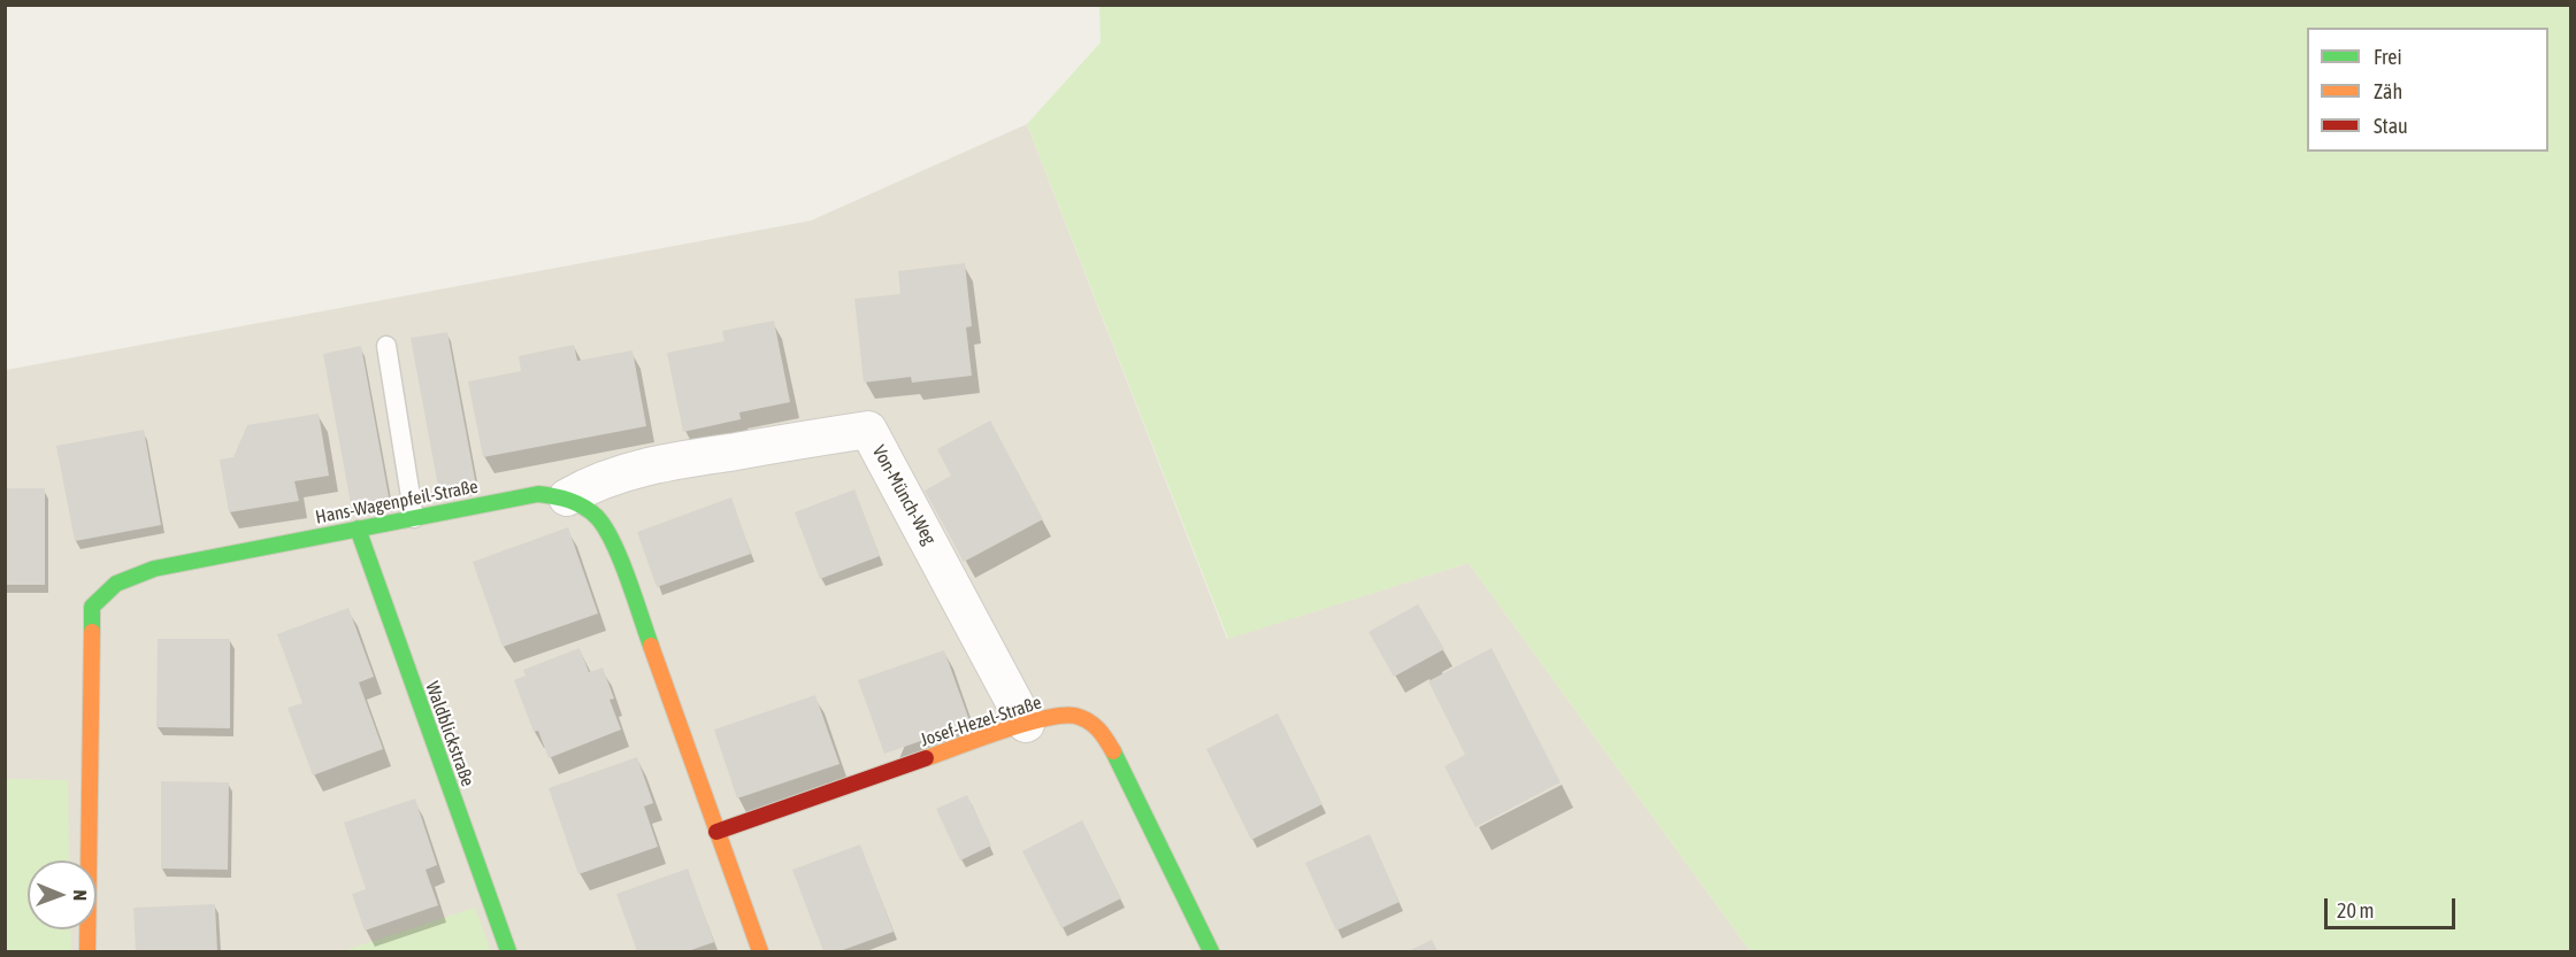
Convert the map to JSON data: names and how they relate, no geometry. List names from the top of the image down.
{
  "streets": {
    "street": [
      "Von-Münch-Weg",
      "Hans-Wagenpfeil-Straße",
      "Josef-Hezel-Straße",
      "Waldblickstraße"
    ]
  },
  "crossings": [
    ["Von-Münch-Weg", "Hans-Wagenpfeil-Straße"],
    ["Von-Münch-Weg", "Josef-Hezel-Straße"],
    ["Hans-Wagenpfeil-Straße", "Josef-Hezel-Straße"],
    ["Hans-Wagenpfeil-Straße", "Waldblickstraße"]
  ],
  "legend": ["Frei", "Zäh", "Stau"],
  "scale_bar": "20 m",
  "north": "right"
}
